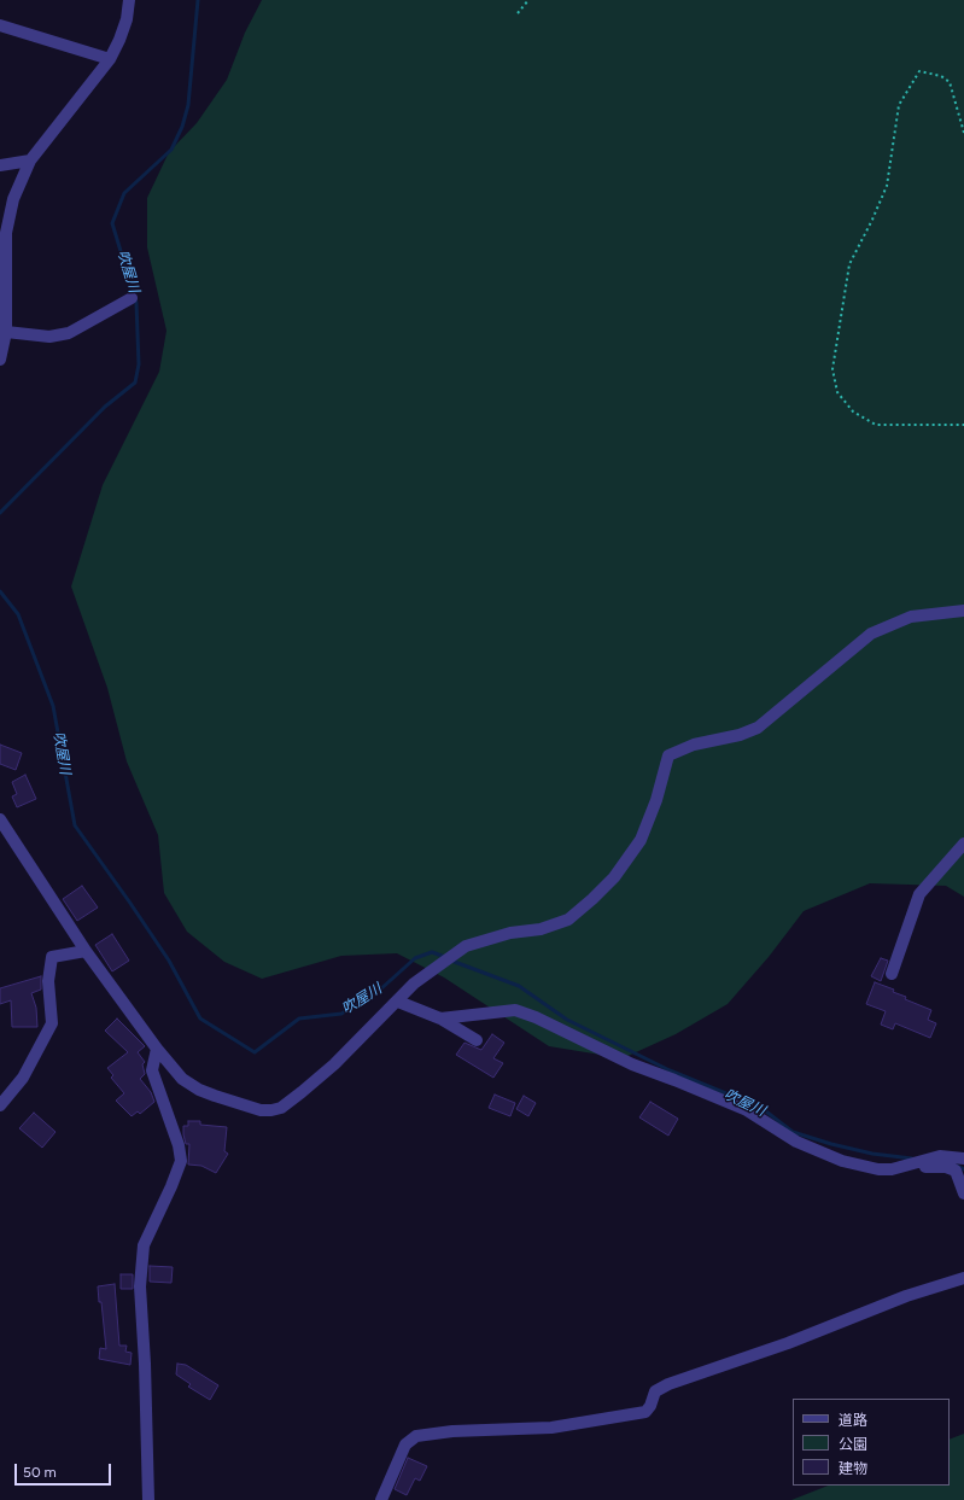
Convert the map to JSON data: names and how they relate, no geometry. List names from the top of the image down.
{
  "water": ["吹屋川"],
  "legend": ["道路", "公園", "建物"],
  "scale_bar": "50 m"
}
